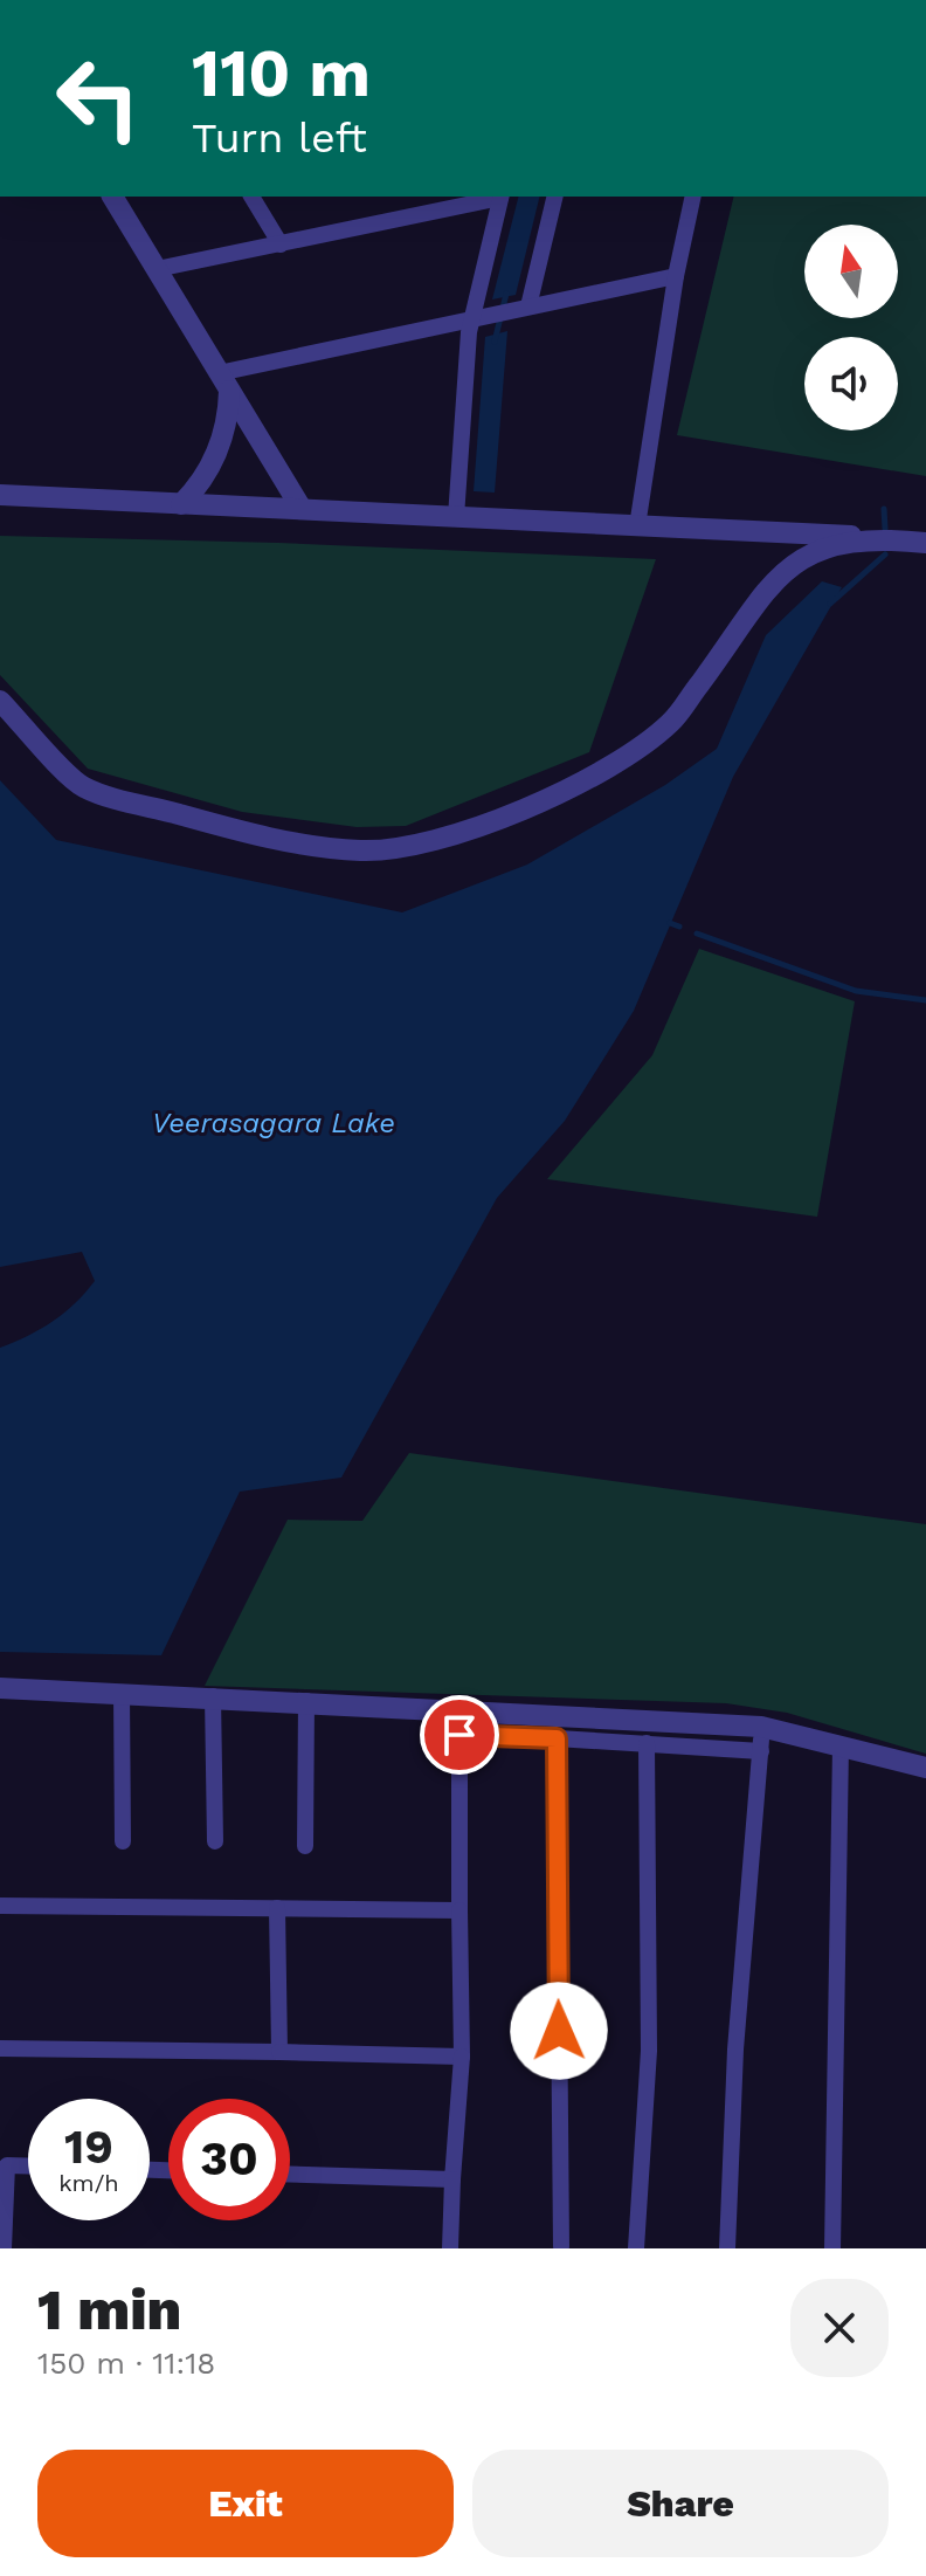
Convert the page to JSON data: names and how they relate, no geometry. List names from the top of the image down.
{
  "water": ["Veerasagara Lake"],
  "north": "top",
  "page": {
    "turn": ["110 m", "Turn left"],
    "speed": "19 km/h",
    "limit": "30",
    "heading": ["1 min", "150 m · 11:18"],
    "buttons": ["Exit", "Share"]
  }
}
